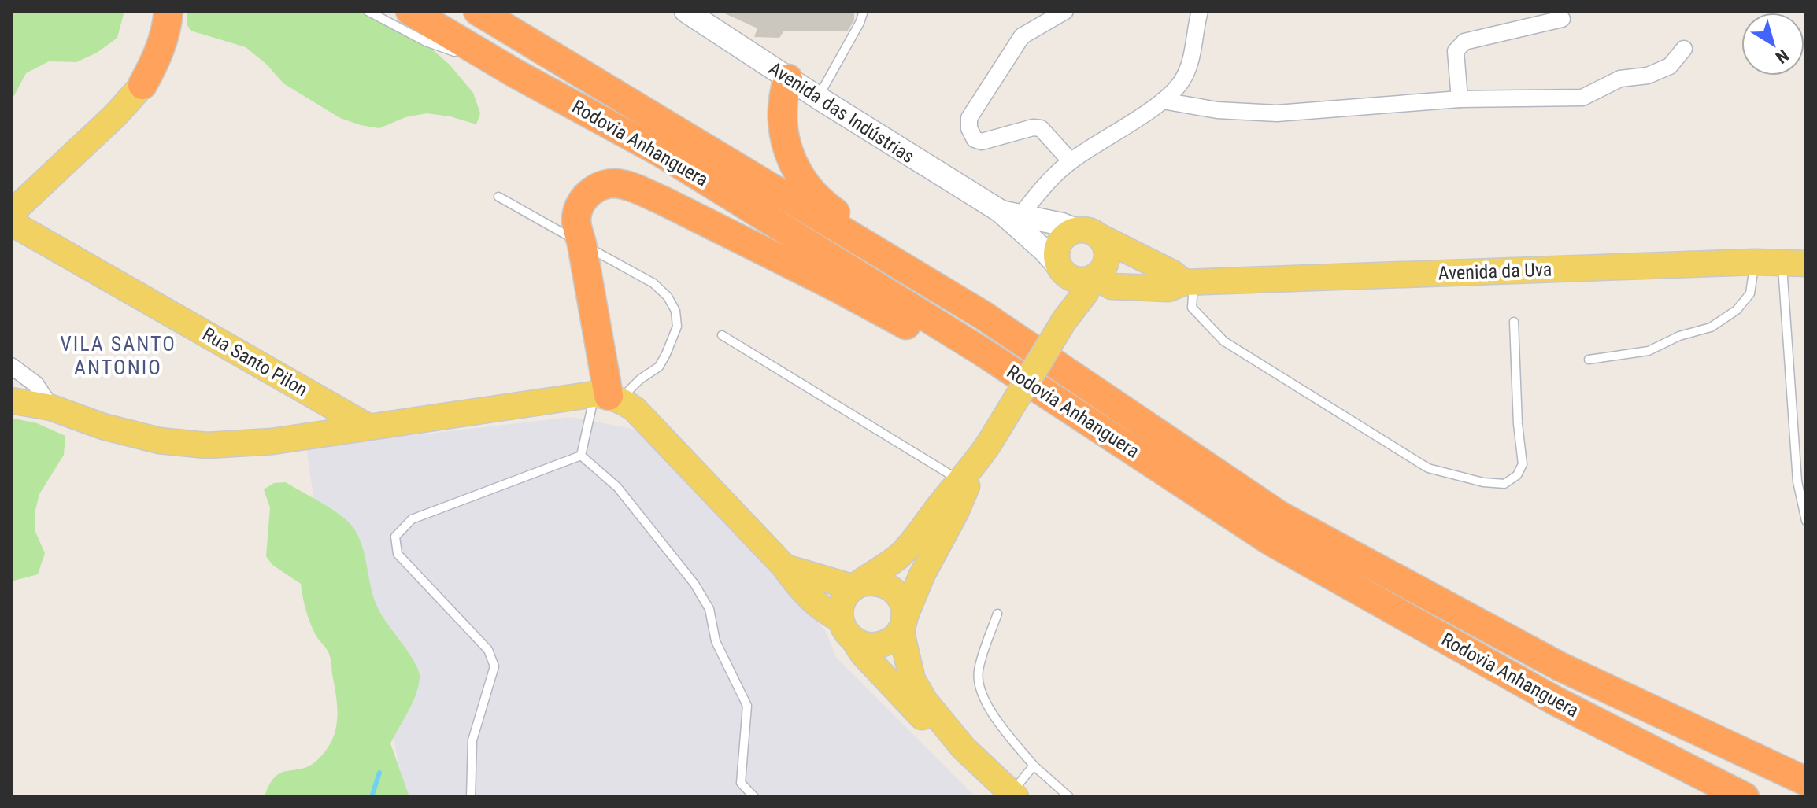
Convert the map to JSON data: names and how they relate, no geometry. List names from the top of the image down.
{
  "streets": {
    "highway": ["Rodovia Anhanguera"],
    "main road": ["Avenida das Indústrias", "Avenida da Uva", "Rua Santo Pilon"]
  },
  "crossings": [
    ["Avenida das Indústrias", "Avenida da Uva"]
  ],
  "districts": ["VILA SANTO ANTONIO"],
  "north": "bottom right"
}
